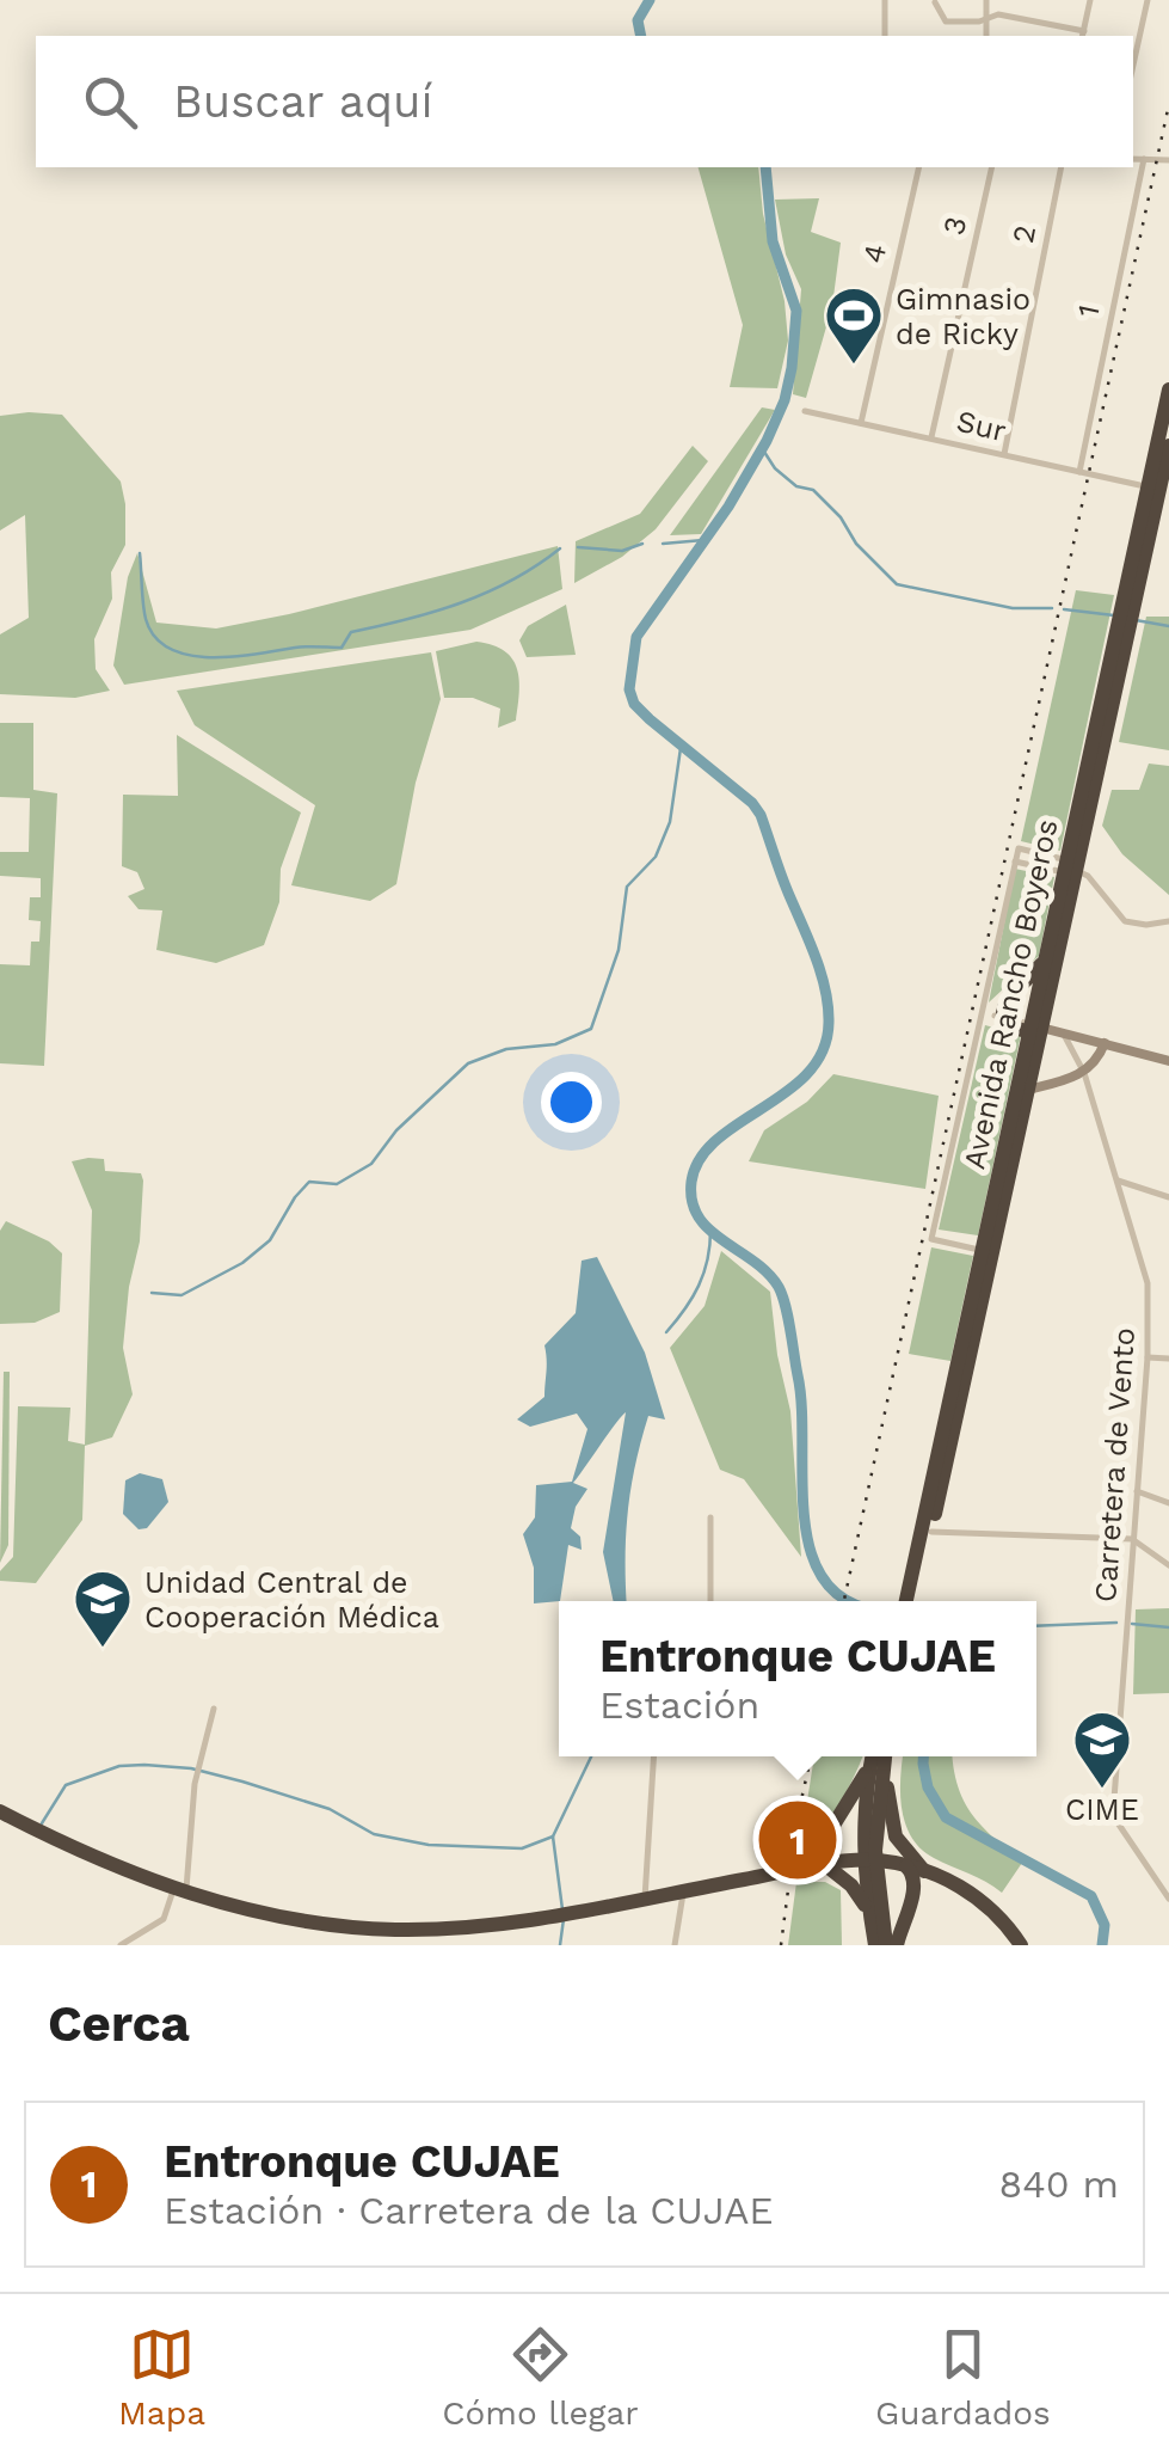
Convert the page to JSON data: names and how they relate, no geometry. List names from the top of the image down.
{
  "streets": {
    "highway": ["Avenida Rancho Boyeros"],
    "street": [
      "3",
      "2",
      "4",
      "1",
      "Sur",
      "Carretera de Vento"
    ]
  },
  "crossings": [
    ["3", "Sur"],
    ["2", "Sur"],
    ["4", "Sur"],
    ["1", "Sur"],
    ["Sur", "Avenida Rancho Boyeros"]
  ],
  "places": {
    "sports": ["Gimnasio de Ricky"],
    "school or university": ["Unidad Central de Cooperación Médica", "CIME"]
  },
  "page": {
    "search": "Buscar aquí",
    "popup": ["Entronque CUJAE", "Estación"],
    "pins": "1",
    "heading": "Cerca",
    "list": [
      {
        "mark": "1",
        "name": "Entronque CUJAE",
        "note": "Estación · Carretera de la CUJAE",
        "value": "840 m"
      }
    ],
    "nav": ["Mapa", "Cómo llegar", "Guardados"]
  }
}
